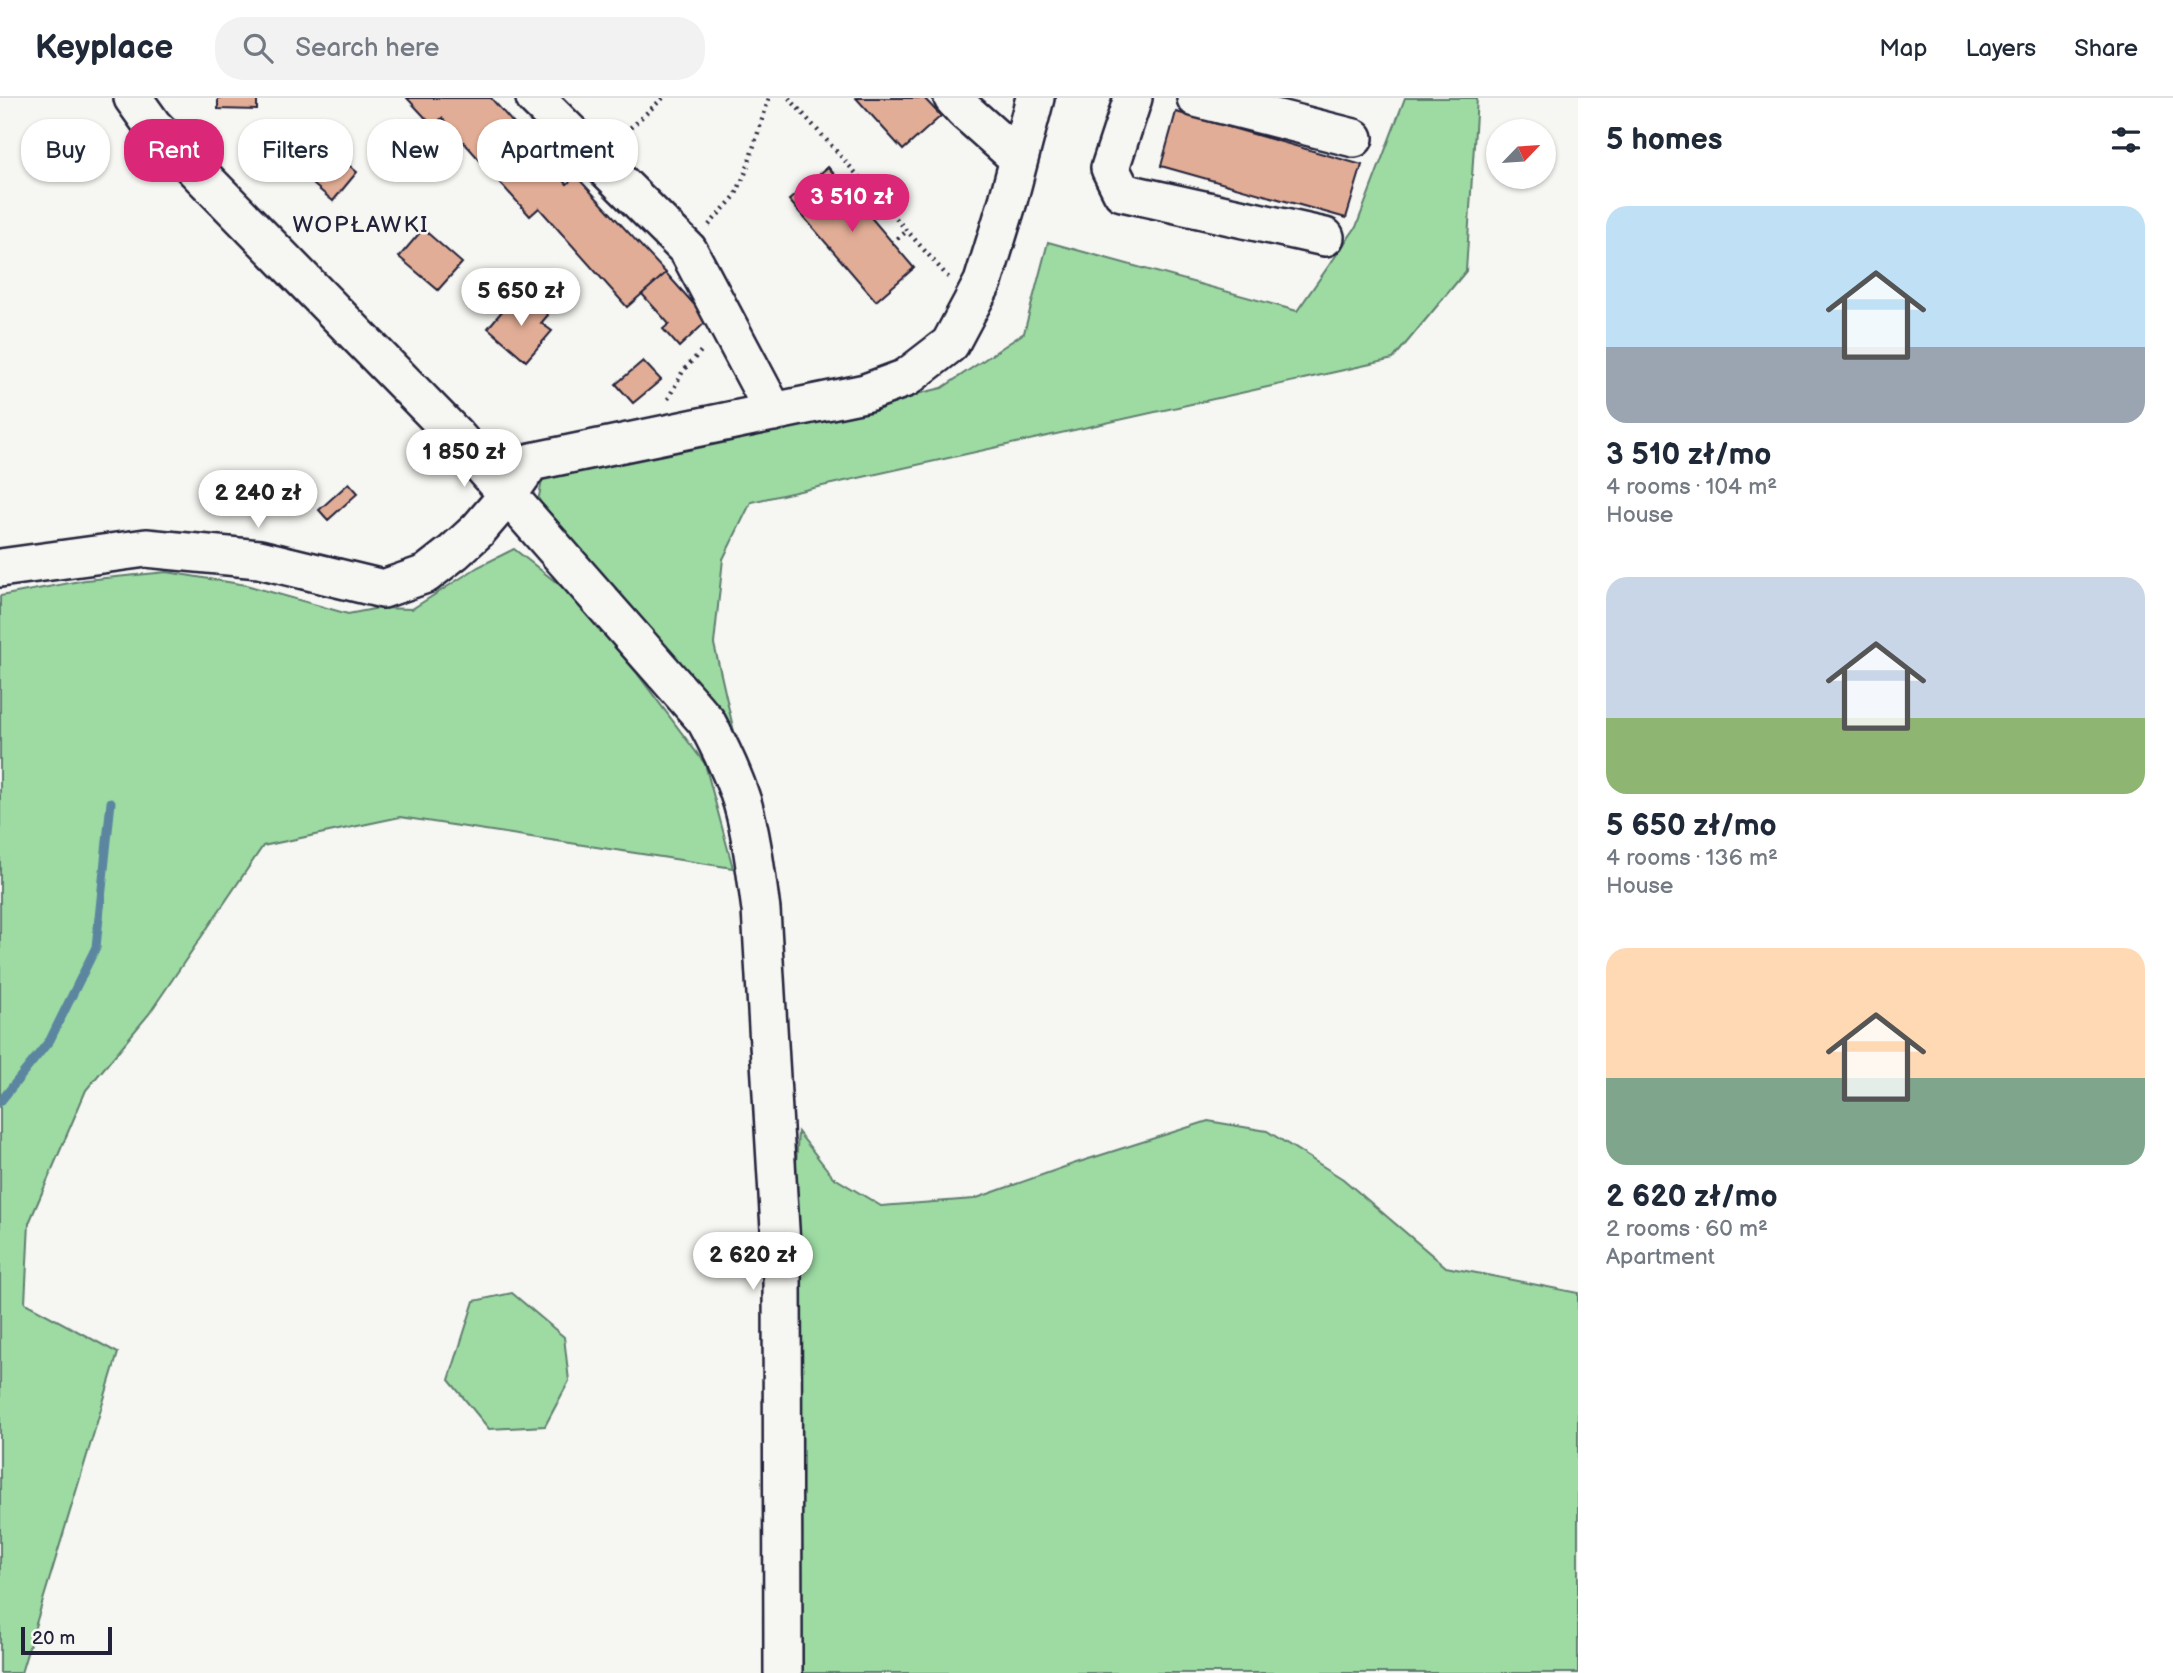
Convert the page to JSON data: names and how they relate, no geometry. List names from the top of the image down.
{
  "districts": ["WOPŁAWKI"],
  "scale_bar": "20 m",
  "north": "top right",
  "page": {
    "header": "Keyplace",
    "search": "Search here",
    "nav": ["Map", "Layers", "Share"],
    "heading": "5 homes",
    "chip": [
      "Buy",
      "Rent",
      "Filters",
      "New",
      "Apartment"
    ],
    "price": [
      "3 510 zł",
      "5 650 zł",
      "1 850 zł",
      "2 240 zł",
      "2 620 zł"
    ],
    "list": [
      {
        "name": "3 510 zł/mo",
        "note": "4 rooms · 104 m² · House"
      },
      {
        "name": "5 650 zł/mo",
        "note": "4 rooms · 136 m² · House"
      },
      {
        "name": "2 620 zł/mo",
        "note": "2 rooms · 60 m² · Apartment"
      }
    ],
    "scale": "20 m"
  }
}
